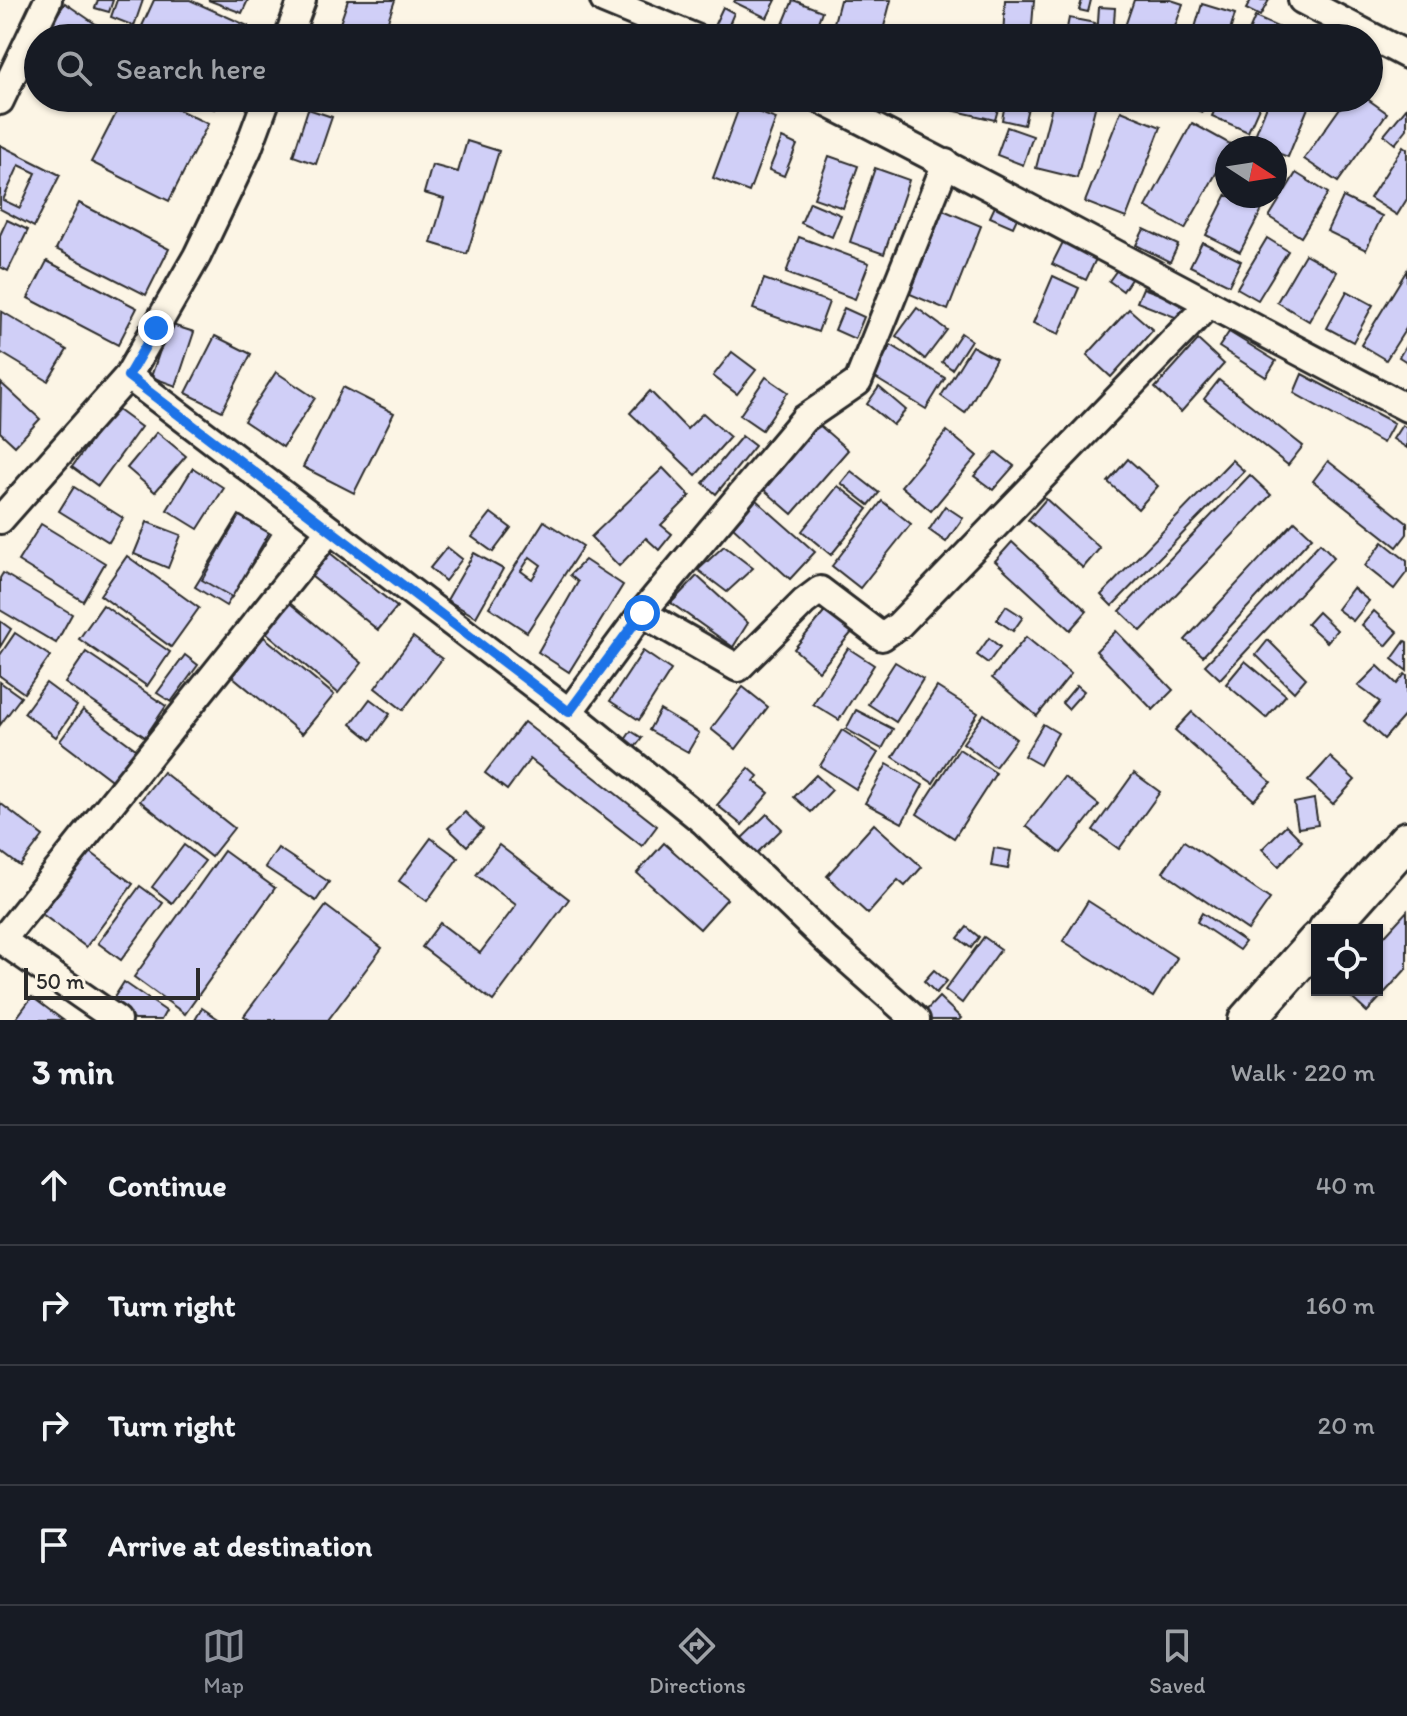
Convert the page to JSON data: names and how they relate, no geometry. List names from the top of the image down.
{
  "scale_bar": "50 m",
  "north": "right",
  "page": {
    "search": "Search here",
    "scale": "50 m",
    "heading": ["3 min", "Walk · 220 m"],
    "list": [
      ["Continue", "40 m"],
      ["Turn right", "160 m"],
      ["Turn right", "20 m"],
      "Arrive at destination"
    ],
    "nav": ["Map", "Directions", "Saved"]
  }
}
